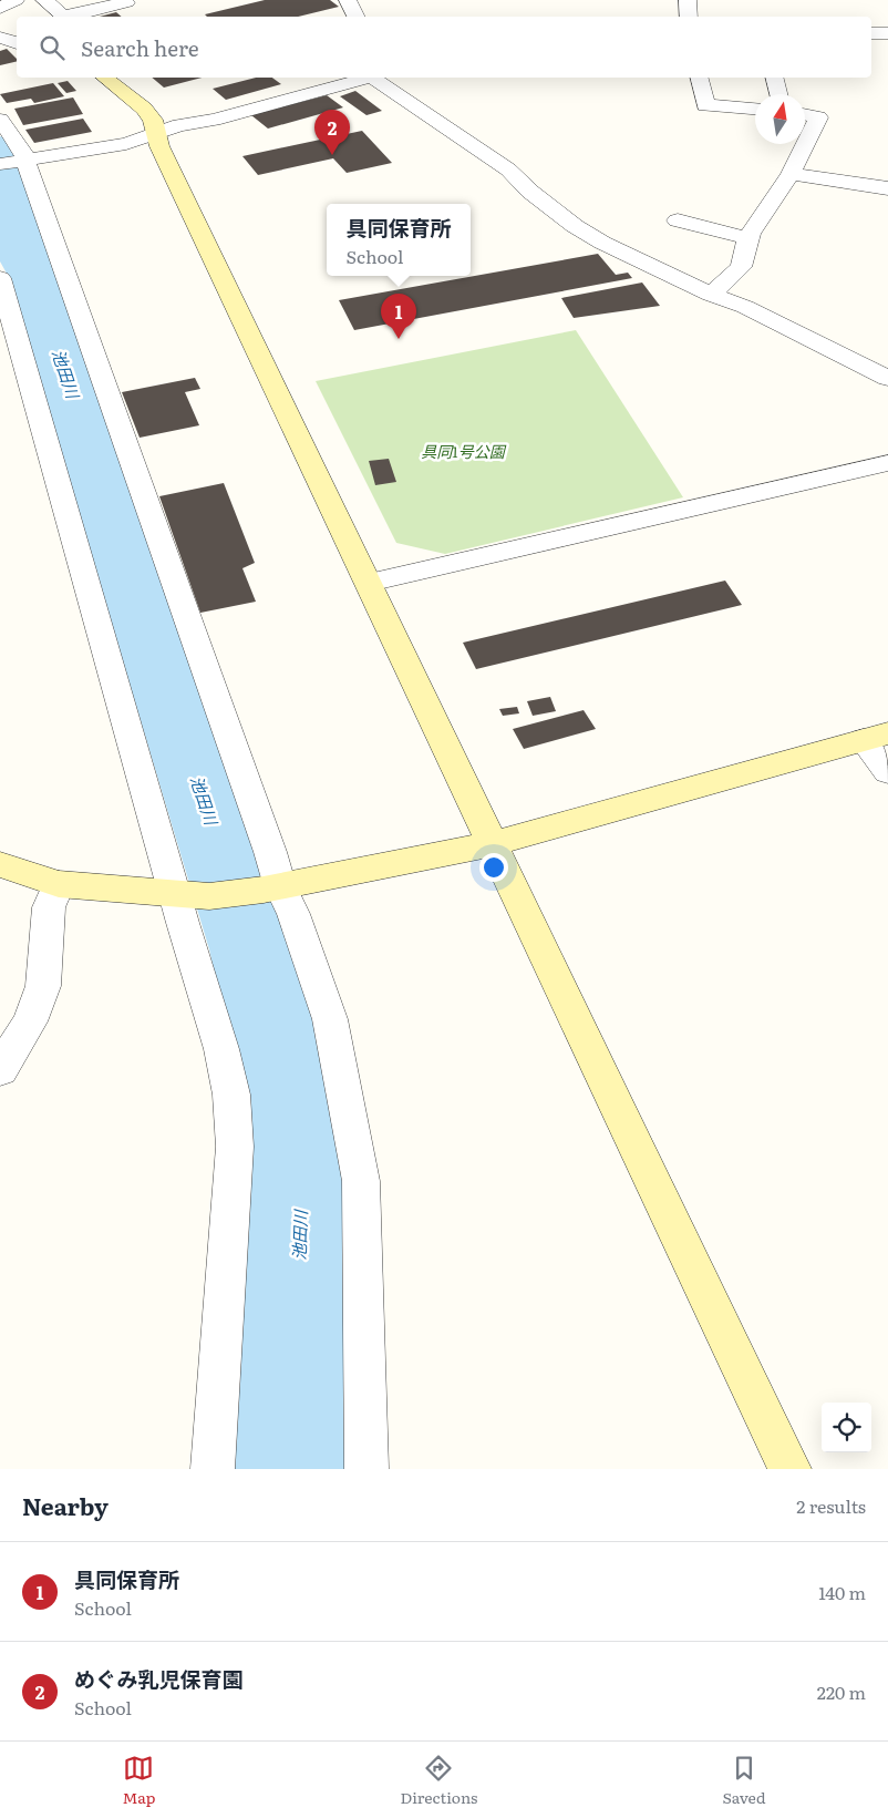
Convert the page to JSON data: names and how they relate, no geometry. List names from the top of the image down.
{
  "water": ["池田川"],
  "parks": ["具同1号公園"],
  "north": "top",
  "page": {
    "search": "Search here",
    "pins": ["2", "1"],
    "popup": ["具同保育所", "School"],
    "heading": ["Nearby", "2 results"],
    "list": [
      {
        "mark": "1",
        "name": "具同保育所",
        "note": "School",
        "value": "140 m"
      },
      {
        "mark": "2",
        "name": "めぐみ乳児保育園",
        "note": "School",
        "value": "220 m"
      }
    ],
    "nav": ["Map", "Directions", "Saved"]
  }
}
